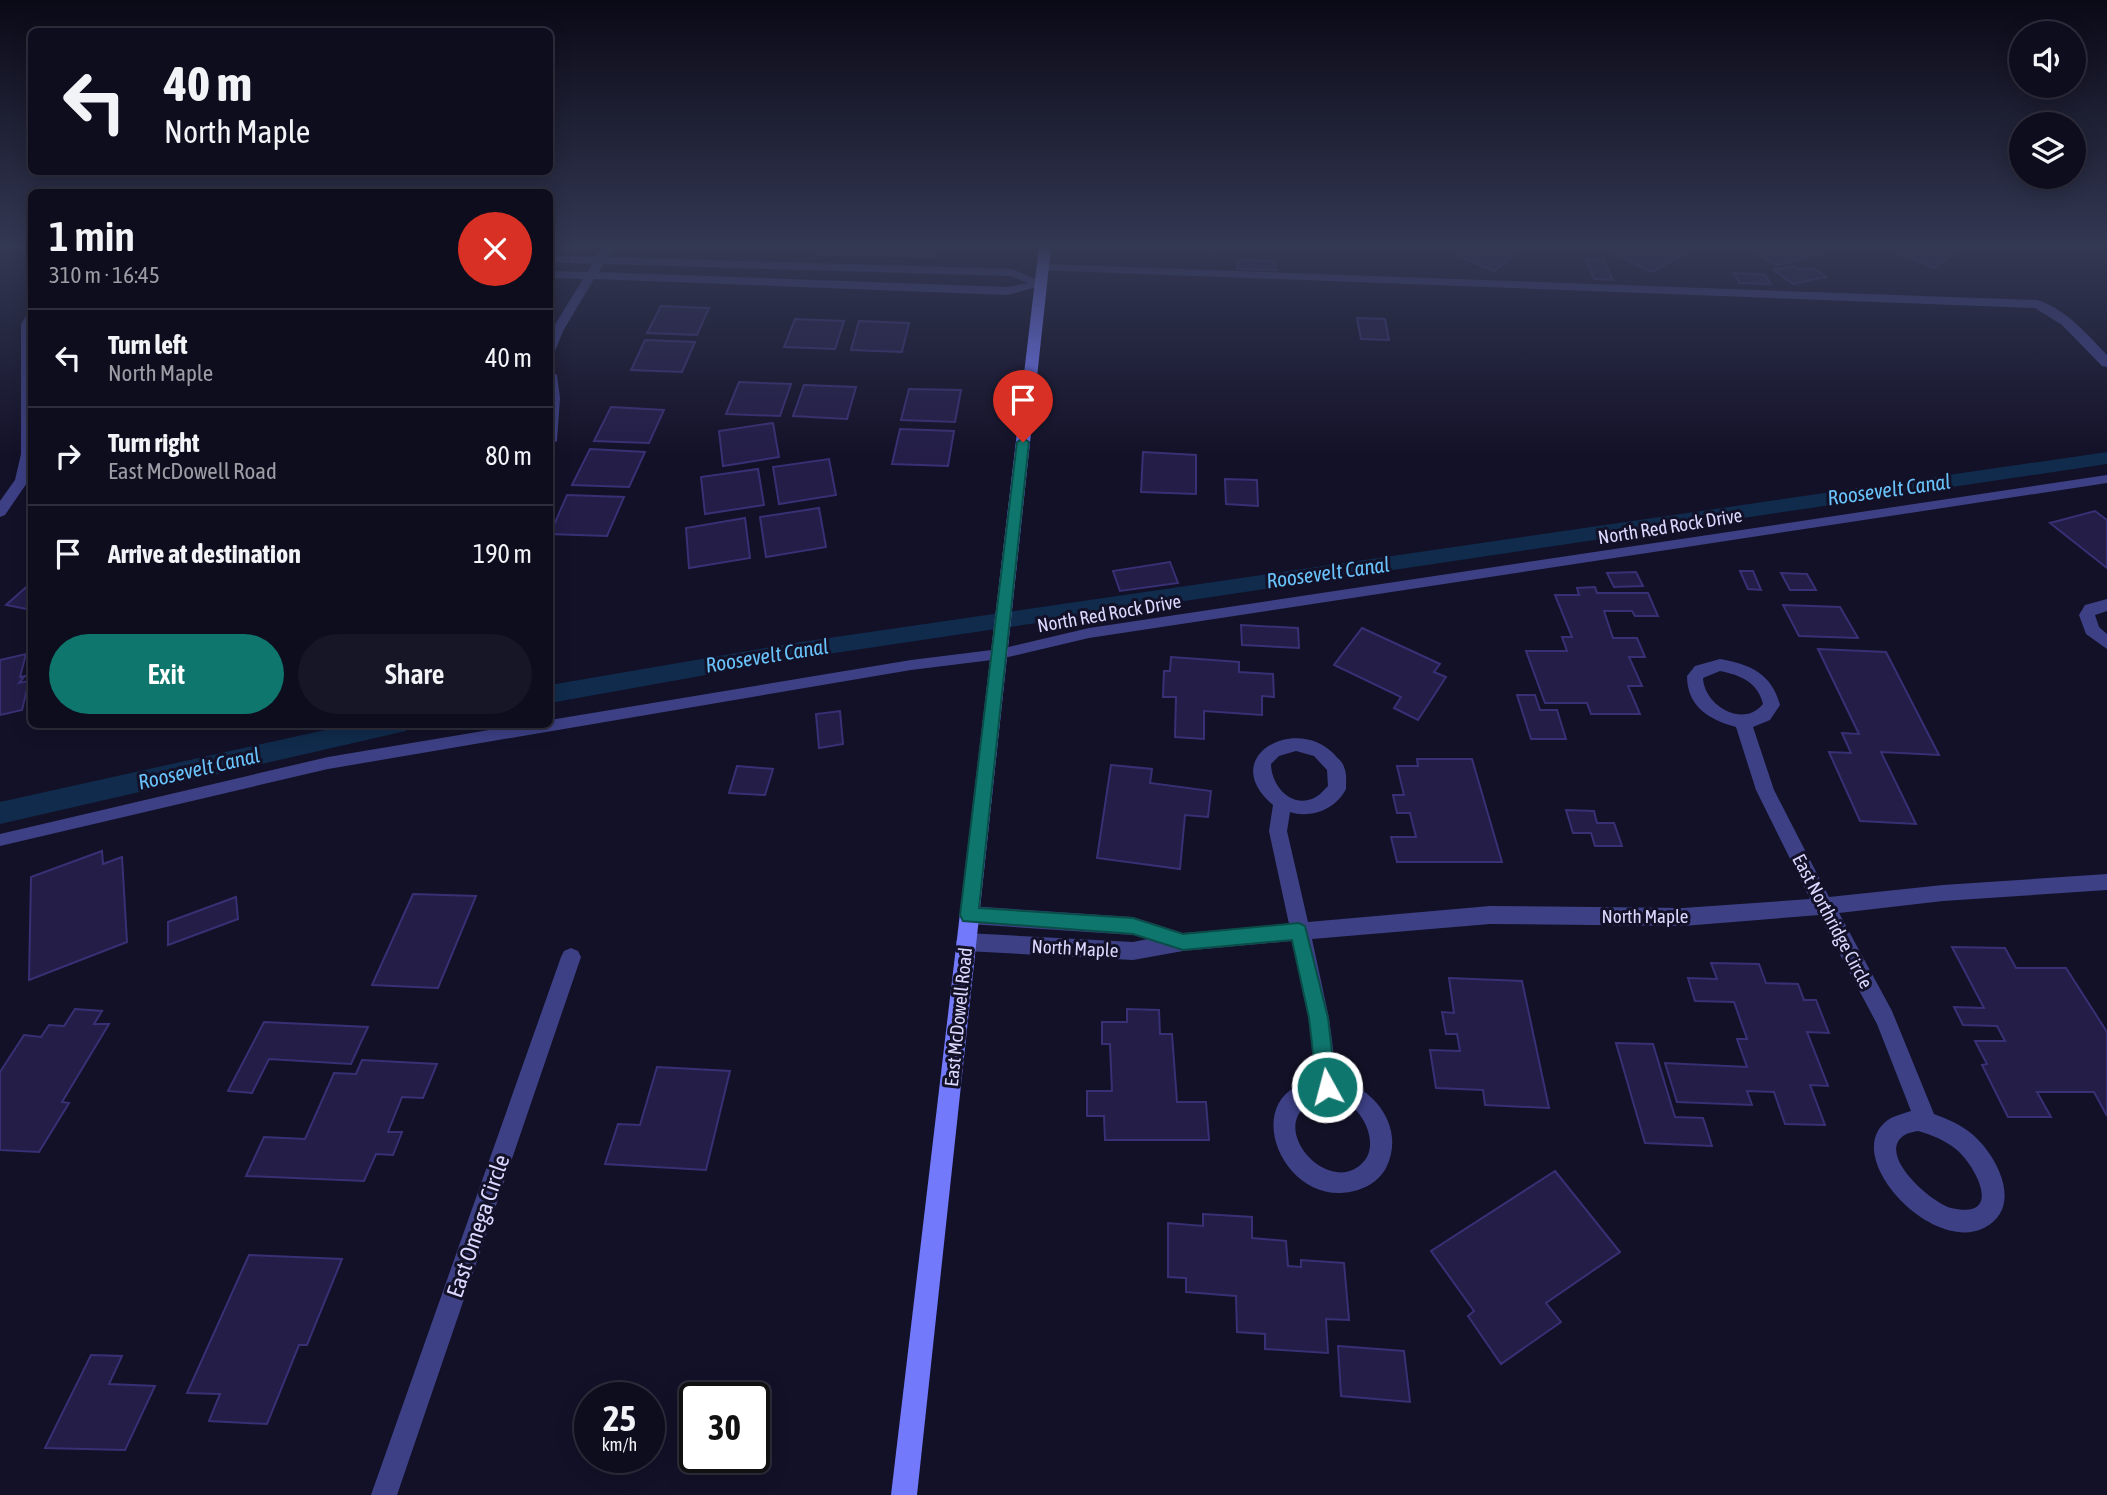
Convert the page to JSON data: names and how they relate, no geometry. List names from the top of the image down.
{
  "streets": {
    "main road": ["East McDowell Road"],
    "street": ["North Maple", "East Northridge Circle", "East Omega Circle"],
    "lane": ["North Red Rock Drive"]
  },
  "crossings": [
    ["North Red Rock Drive", "East McDowell Road"],
    ["North Maple", "East Northridge Circle"],
    ["North Maple", "East McDowell Road"]
  ],
  "water": ["Roosevelt Canal"],
  "page": {
    "turn": ["40 m", "North Maple"],
    "heading": ["1 min", "310 m · 16:45"],
    "list": [
      {
        "name": "Turn left",
        "note": "North Maple",
        "value": "40 m"
      },
      {
        "name": "Turn right",
        "note": "East McDowell Road",
        "value": "80 m"
      },
      {
        "name": "Arrive at destination",
        "value": "190 m"
      }
    ],
    "buttons": ["Exit", "Share"],
    "speed": "25 km/h",
    "limit": "30"
  }
}
